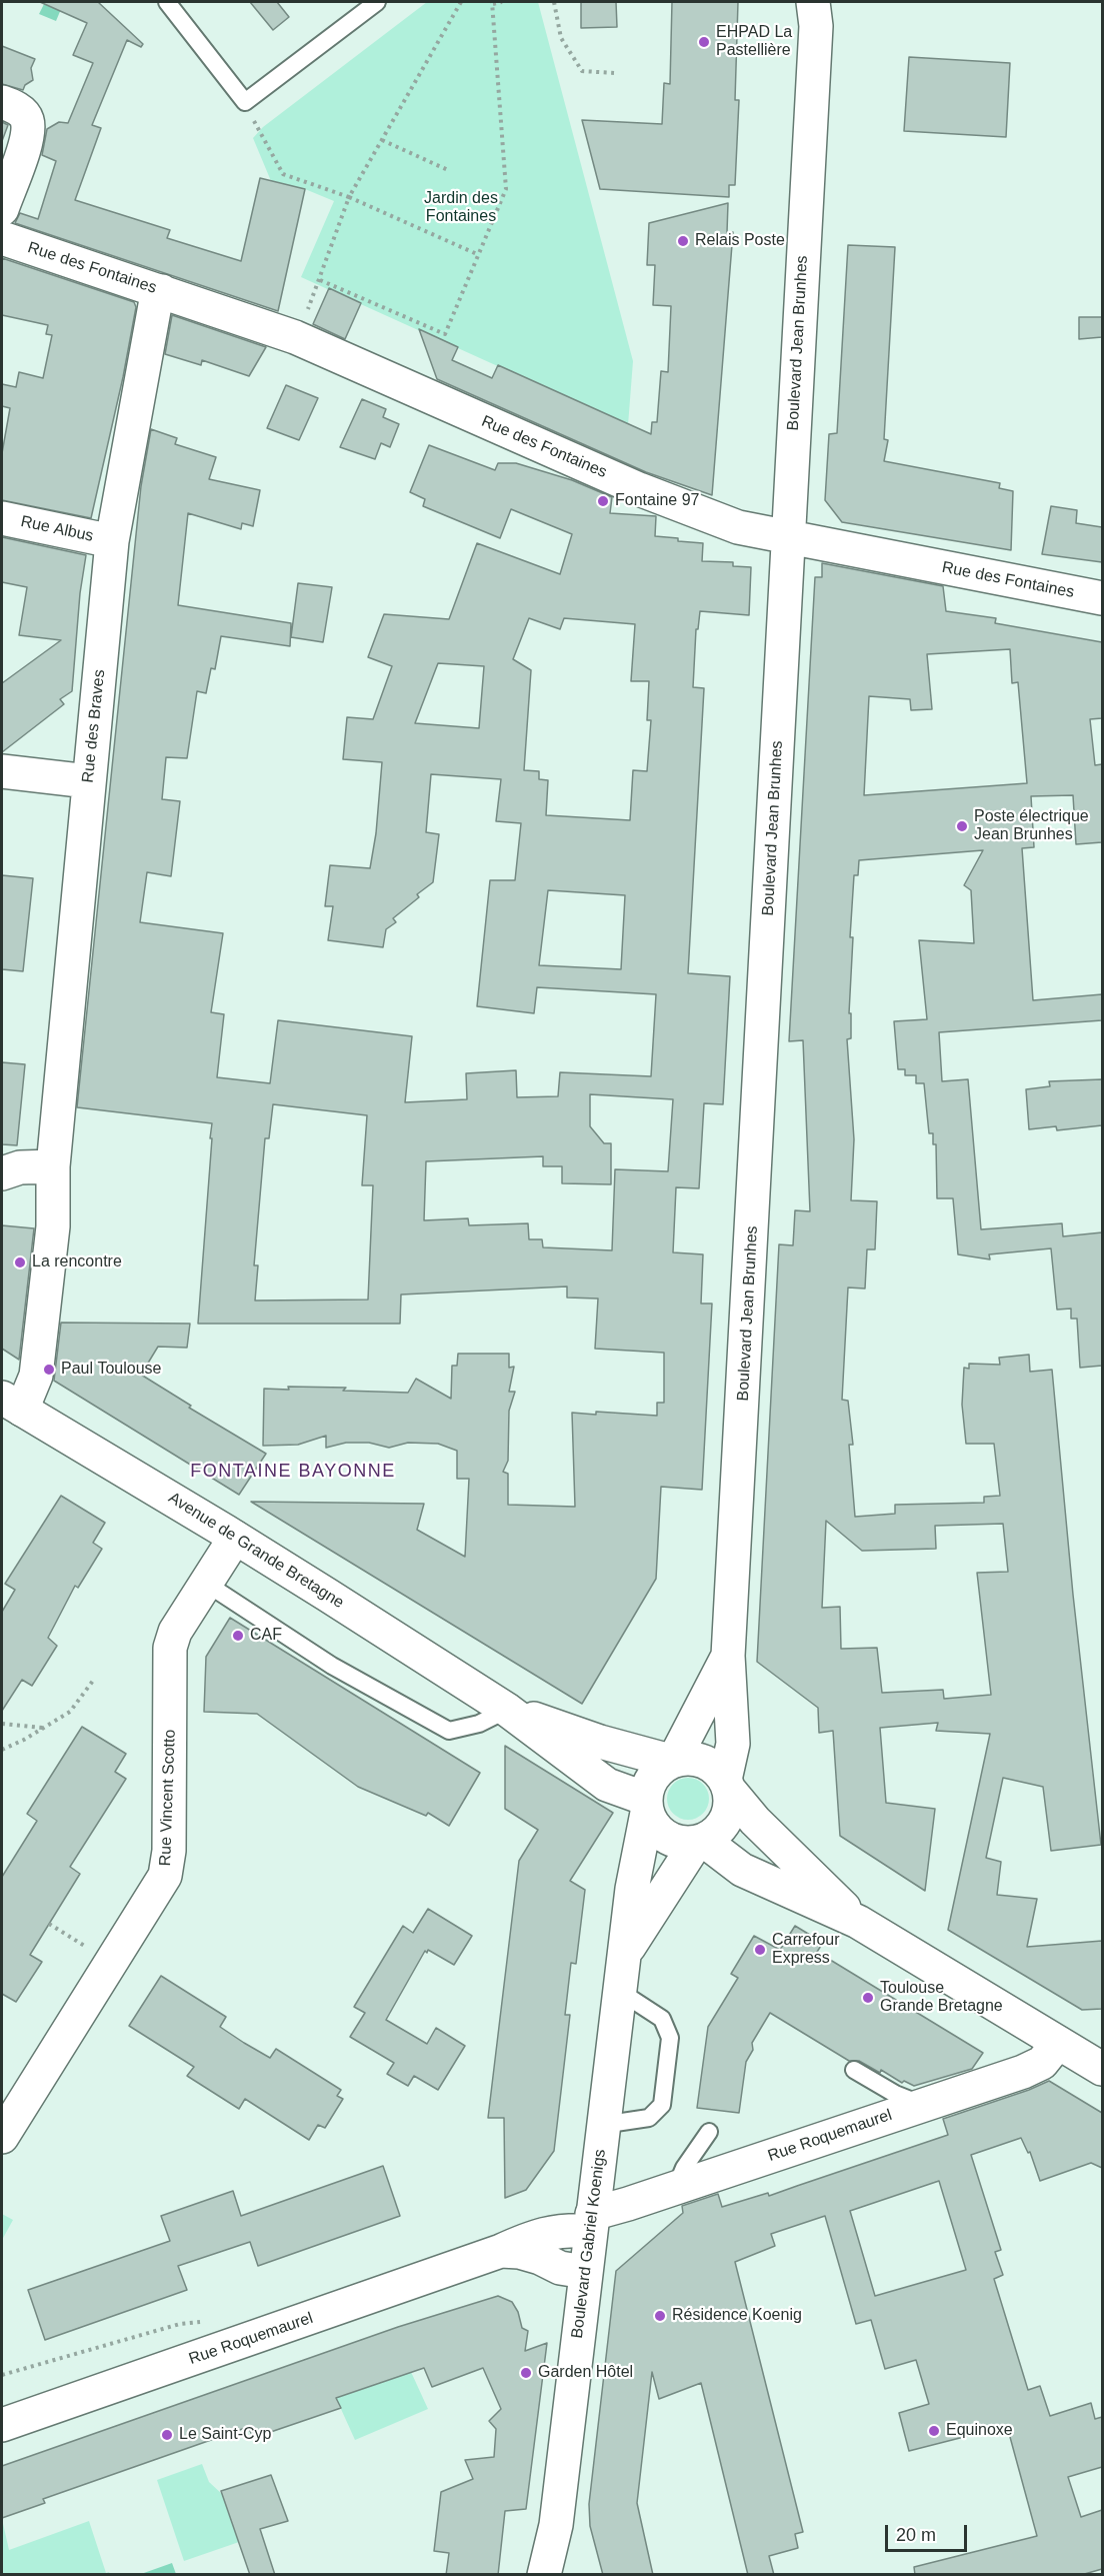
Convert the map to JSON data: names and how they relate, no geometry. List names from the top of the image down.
{
  "streets": {
    "street": [
      "Rue des Fontaines",
      "Boulevard Jean Brunhes",
      "Rue Albus",
      "Rue des Braves",
      "Avenue de Grande Bretagne",
      "Rue Vincent Scotto",
      "Rue Roquemaurel",
      "Boulevard Gabriel Koenigs"
    ]
  },
  "crossings": [
    ["Rue des Fontaines", "Boulevard Jean Brunhes"],
    ["Rue des Fontaines", "Rue des Braves"],
    ["Boulevard Jean Brunhes", "Avenue de Grande Bretagne"],
    ["Boulevard Jean Brunhes", "Boulevard Gabriel Koenigs"],
    ["Rue Albus", "Rue des Braves"],
    ["Rue des Braves", "Avenue de Grande Bretagne"],
    ["Avenue de Grande Bretagne", "Rue Vincent Scotto"],
    ["Avenue de Grande Bretagne", "Boulevard Gabriel Koenigs"],
    ["Rue Roquemaurel", "Boulevard Gabriel Koenigs"]
  ],
  "districts": ["FONTAINE BAYONNE"],
  "parks": ["Jardin des Fontaines"],
  "places": [
    "EHPAD La Pastellière",
    "Relais Poste",
    "Fontaine 97",
    "Poste électrique Jean Brunhes",
    "La rencontre",
    "Paul Toulouse",
    "CAF",
    "Carrefour Express",
    "Toulouse Grande Bretagne",
    "Résidence Koenig",
    "Garden Hôtel",
    "Equinoxe",
    "Le Saint-Cyp"
  ],
  "scale_bar": "20 m"
}
